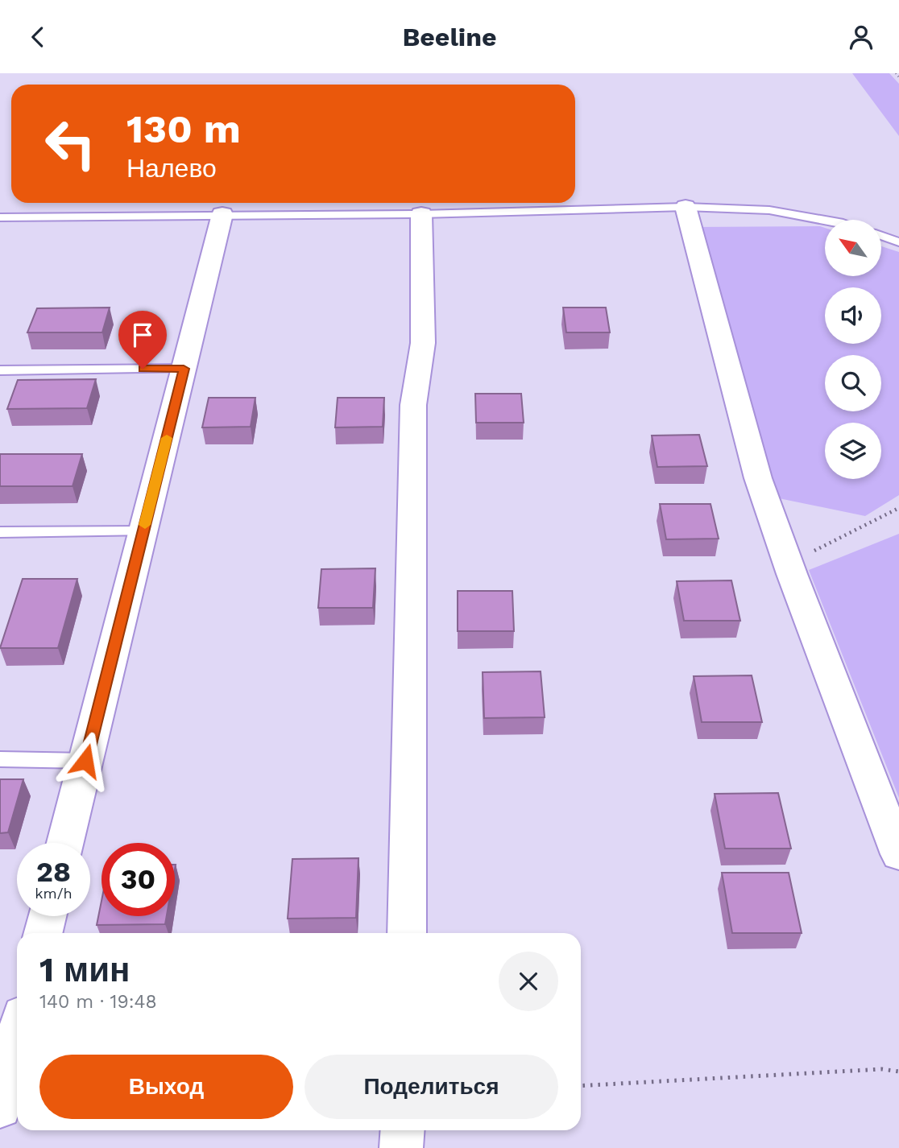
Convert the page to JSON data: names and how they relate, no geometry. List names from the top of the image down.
{
  "north": "top left",
  "page": {
    "header": "Beeline",
    "turn": ["130 m", "Налево"],
    "speed": "28 km/h",
    "limit": "30",
    "heading": ["1 мин", "140 m · 19:48"],
    "buttons": ["Выход", "Поделиться"]
  }
}
